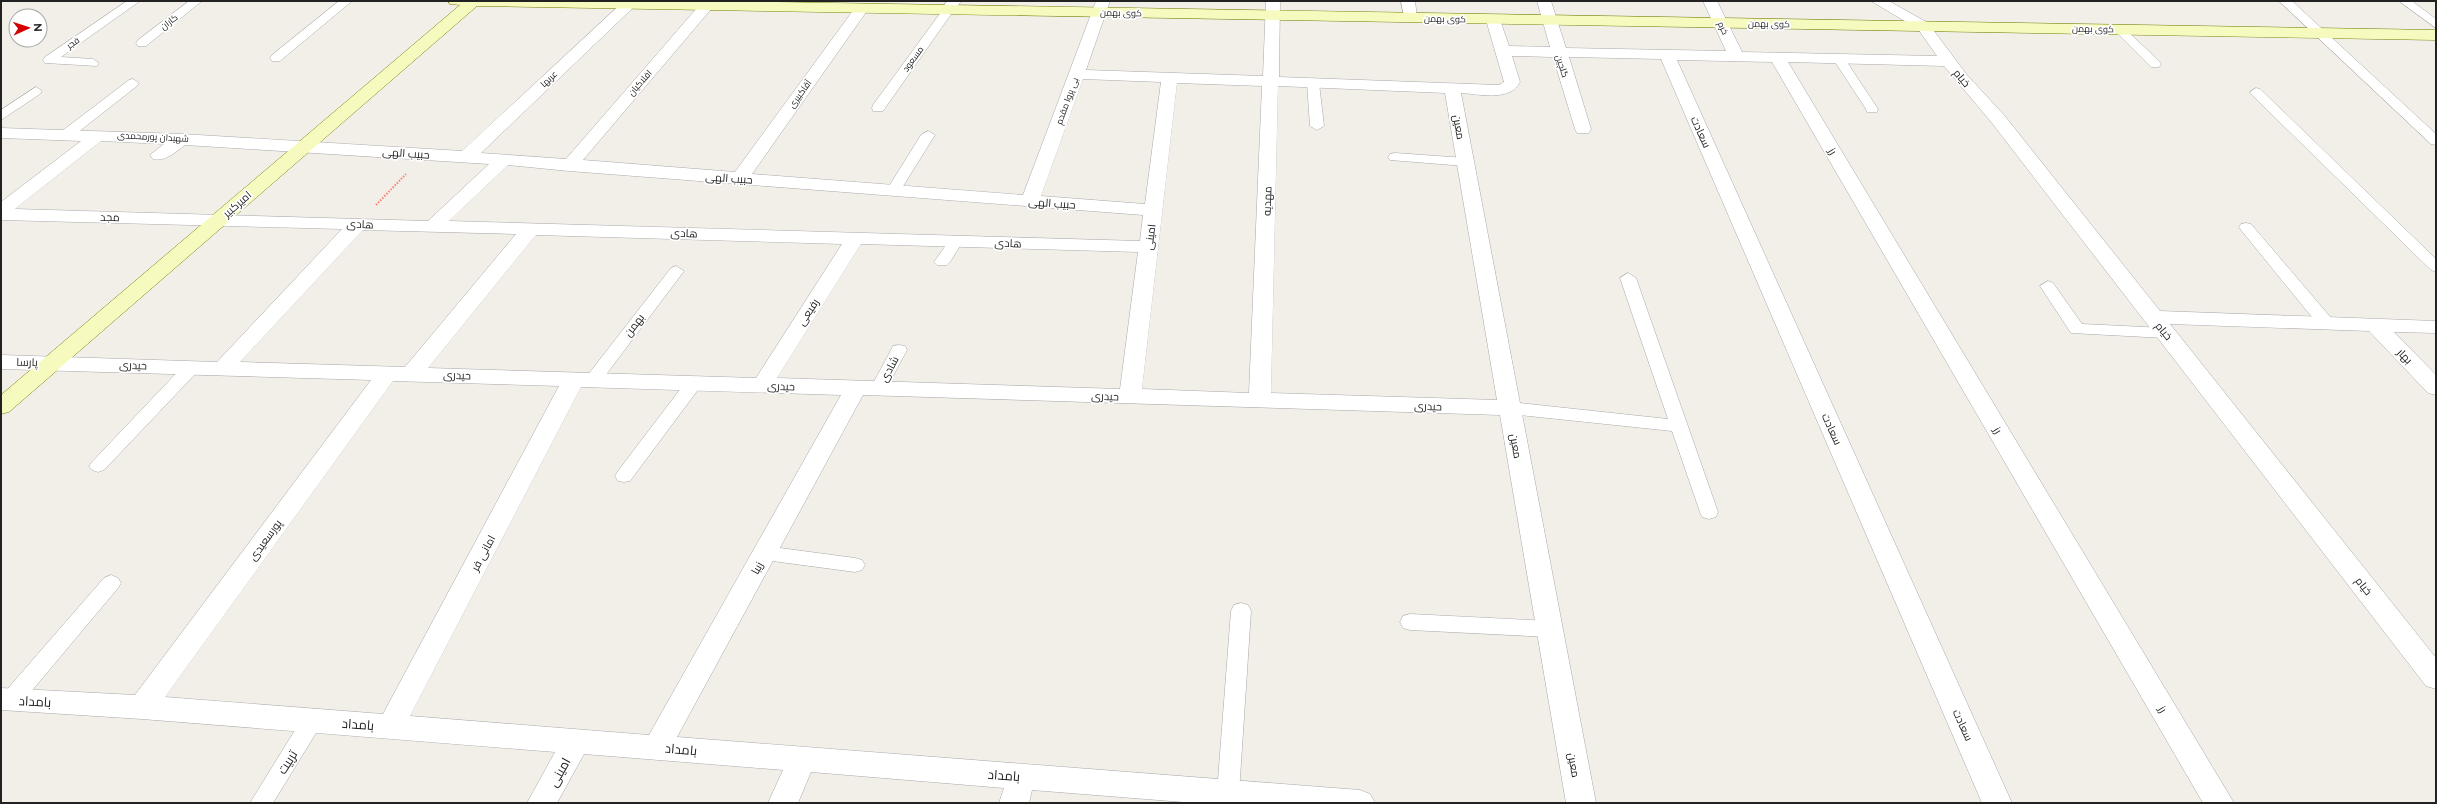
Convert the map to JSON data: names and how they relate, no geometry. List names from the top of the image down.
{
  "streets": {
    "street": [
      "کوی بهمن",
      "خرم",
      "گلچین",
      "خیام",
      "عربها",
      "افلاکیان",
      "آقاکبیری",
      "بی پروا مقدم",
      "معین",
      "سعادت",
      "شهیدان پورمحمدی",
      "رز",
      "حبیب الهی",
      "مهدیه",
      "امیرکبیر",
      "مجد",
      "هادی",
      "امینی",
      "رفیعی",
      "بهار",
      "پارسا",
      "حیدری",
      "پورسعیدی",
      "امانی فر",
      "زیبا",
      "بامداد"
    ],
    "lane": [
      "کاران",
      "فجر",
      "مسعود",
      "بهمن",
      "شادی",
      "تربیت"
    ]
  },
  "crossings": [
    ["کوی بهمن", "خرم"],
    ["کوی بهمن", "مسعود"],
    ["کوی بهمن", "گلچین"],
    ["کوی بهمن", "خیام"],
    ["کوی بهمن", "عربها"],
    ["کوی بهمن", "افلاکیان"],
    ["کوی بهمن", "آقاکبیری"],
    ["کوی بهمن", "بی پروا مقدم"],
    ["کوی بهمن", "مهدیه"],
    ["کوی بهمن", "امیرکبیر"],
    ["عربها", "حبیب الهی"],
    ["افلاکیان", "حبیب الهی"],
    ["آقاکبیری", "حبیب الهی"],
    ["بی پروا مقدم", "حبیب الهی"],
    ["معین", "حیدری"],
    ["شهیدان پورمحمدی", "حبیب الهی"],
    ["شهیدان پورمحمدی", "امیرکبیر"],
    ["حبیب الهی", "امیرکبیر"],
    ["حبیب الهی", "امینی"],
    ["مهدیه", "حیدری"],
    ["امیرکبیر", "مجد"],
    ["امیرکبیر", "هادی"],
    ["امیرکبیر", "پارسا"],
    ["امیرکبیر", "حیدری"],
    ["مجد", "هادی"],
    ["هادی", "امینی"],
    ["هادی", "رفیعی"],
    ["هادی", "پورسعیدی"],
    ["امینی", "حیدری"],
    ["امینی", "بامداد"],
    ["رفیعی", "حیدری"],
    ["بهمن", "حیدری"],
    ["بهمن", "امانی فر"],
    ["پارسا", "حیدری"],
    ["حیدری", "شادی"],
    ["حیدری", "پورسعیدی"],
    ["حیدری", "امانی فر"],
    ["حیدری", "زیبا"],
    ["شادی", "زیبا"],
    ["پورسعیدی", "بامداد"],
    ["امانی فر", "بامداد"],
    ["زیبا", "بامداد"],
    ["بامداد", "تربیت"]
  ],
  "north": "right"
}
